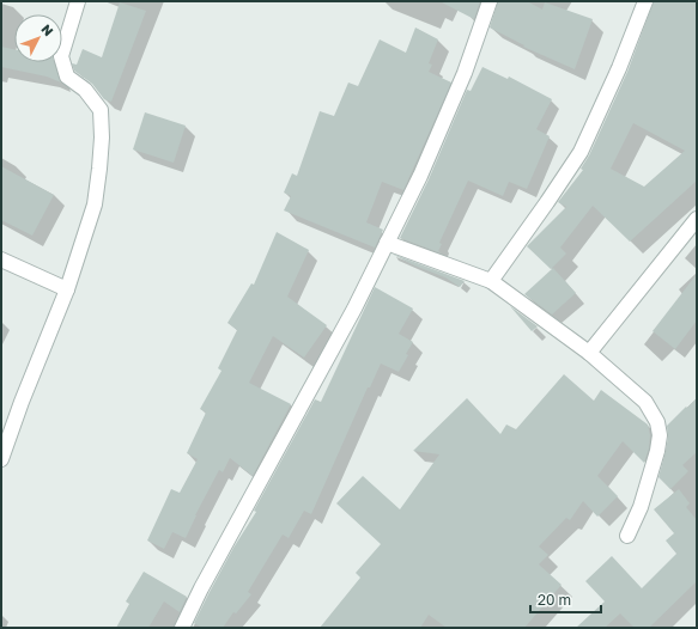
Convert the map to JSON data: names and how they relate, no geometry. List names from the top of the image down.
{
  "scale_bar": "20 m",
  "north": "top right"
}
